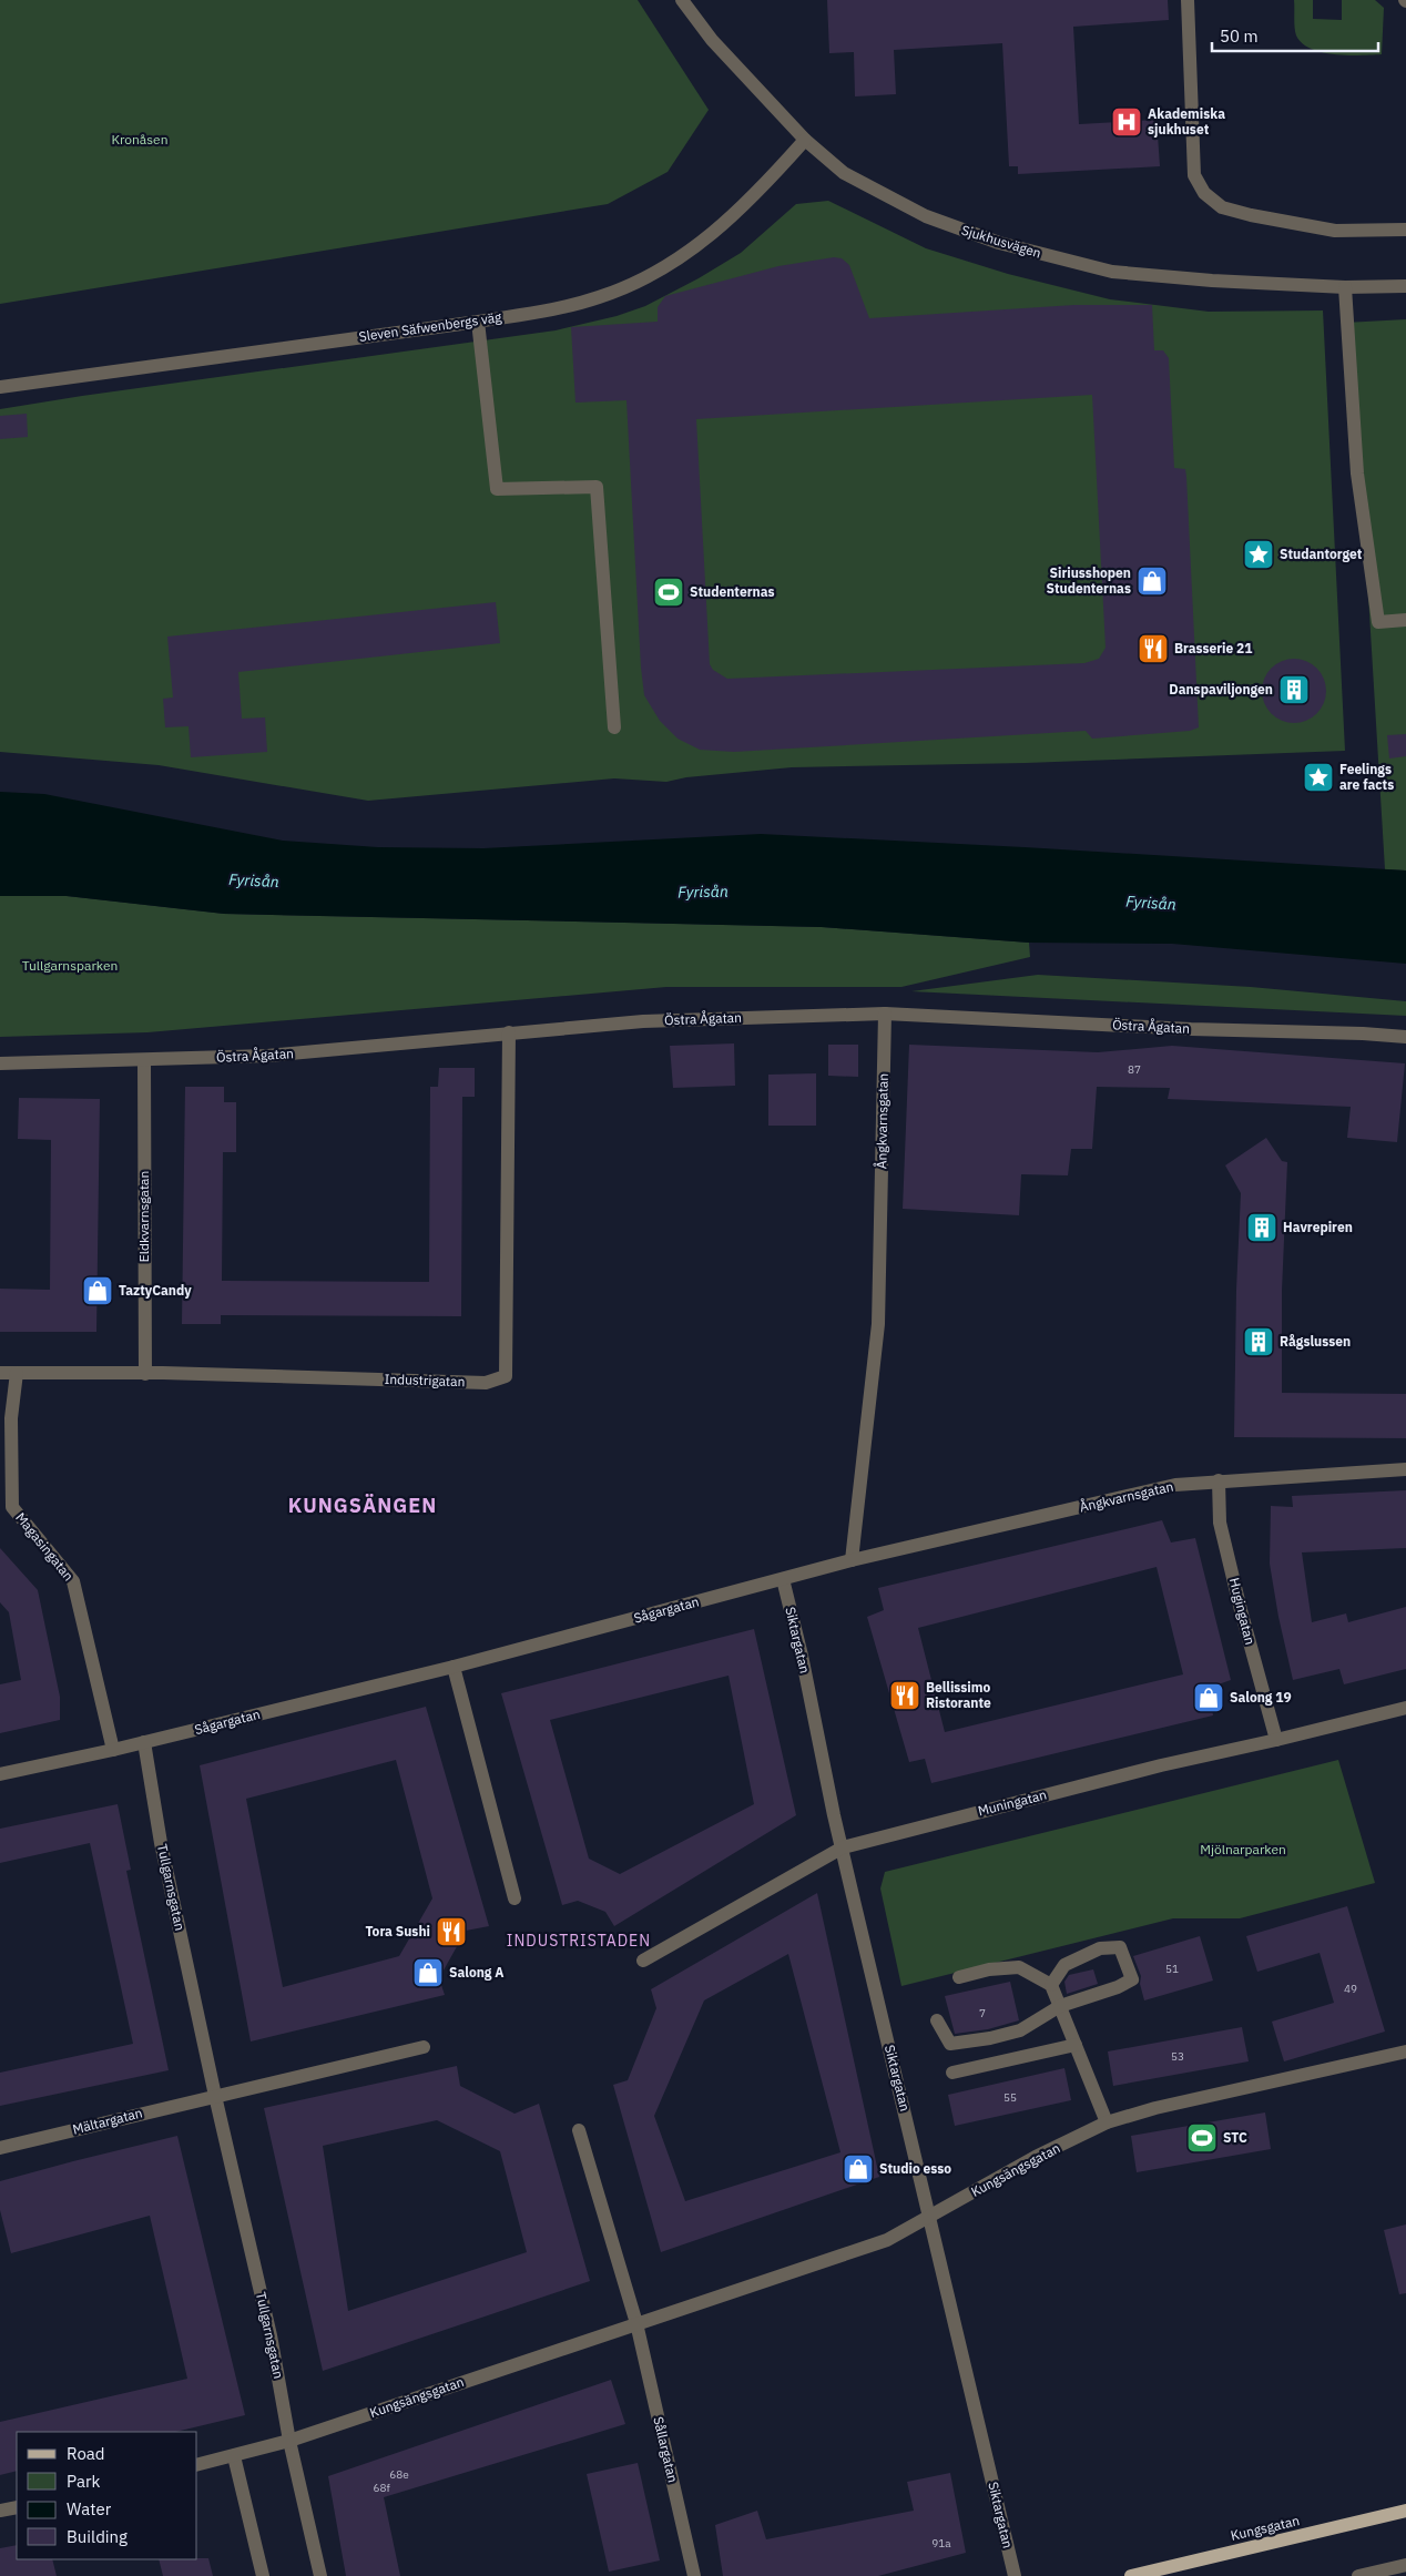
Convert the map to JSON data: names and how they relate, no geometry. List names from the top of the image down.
{
  "streets": {
    "main road": ["Kungsgatan"],
    "street": [
      "Sjukhusvägen",
      "Sleven Säfwenbergs väg",
      "Östra Ågatan",
      "Ångkvarnsgatan",
      "Eldkvarnsgatan",
      "Industrigatan",
      "Magasingatan",
      "Sågargatan",
      "Hugingatan",
      "Siktargatan",
      "Muningatan",
      "Tullgarnsgatan",
      "Mältargatan",
      "Kungsängsgatan",
      "Sållargatan"
    ]
  },
  "crossings": [
    ["Sjukhusvägen", "Sleven Säfwenbergs väg"],
    ["Östra Ågatan", "Ångkvarnsgatan"],
    ["Östra Ågatan", "Eldkvarnsgatan"],
    ["Östra Ågatan", "Industrigatan"],
    ["Ångkvarnsgatan", "Sågargatan"],
    ["Ångkvarnsgatan", "Hugingatan"],
    ["Ångkvarnsgatan", "Siktargatan"],
    ["Eldkvarnsgatan", "Industrigatan"],
    ["Industrigatan", "Magasingatan"],
    ["Magasingatan", "Sågargatan"],
    ["Sågargatan", "Siktargatan"],
    ["Sågargatan", "Tullgarnsgatan"],
    ["Hugingatan", "Muningatan"],
    ["Siktargatan", "Muningatan"],
    ["Siktargatan", "Kungsängsgatan"],
    ["Tullgarnsgatan", "Mältargatan"],
    ["Tullgarnsgatan", "Kungsängsgatan"],
    ["Kungsängsgatan", "Sållargatan"]
  ],
  "districts": ["KUNGSÄNGEN", "INDUSTRISTADEN"],
  "water": ["Fyrisån"],
  "parks": ["Kronåsen", "Tullgarnsparken", "Mjölnarparken"],
  "places": {
    "hospital": ["Akademiska sjukhuset"],
    "place": ["Studantorget", "Feelings are facts"],
    "shop": [
      "Siriusshopen Studenternas",
      "TaztyCandy",
      "Salong 19",
      "Salong A",
      "Studio esso"
    ],
    "sports": ["Studenternas", "STC"],
    "restaurant": ["Brasserie 21", "Bellissimo Ristorante", "Tora Sushi"],
    "building": ["Danspaviljongen", "Havrepiren", "Rågslussen"]
  },
  "house_numbers": [
    "87",
    "51",
    "49",
    "7",
    "53",
    "55",
    "68e",
    "68f",
    "91a"
  ],
  "legend": [
    "Road",
    "Park",
    "Water",
    "Building"
  ],
  "scale_bar": "50 m"
}
